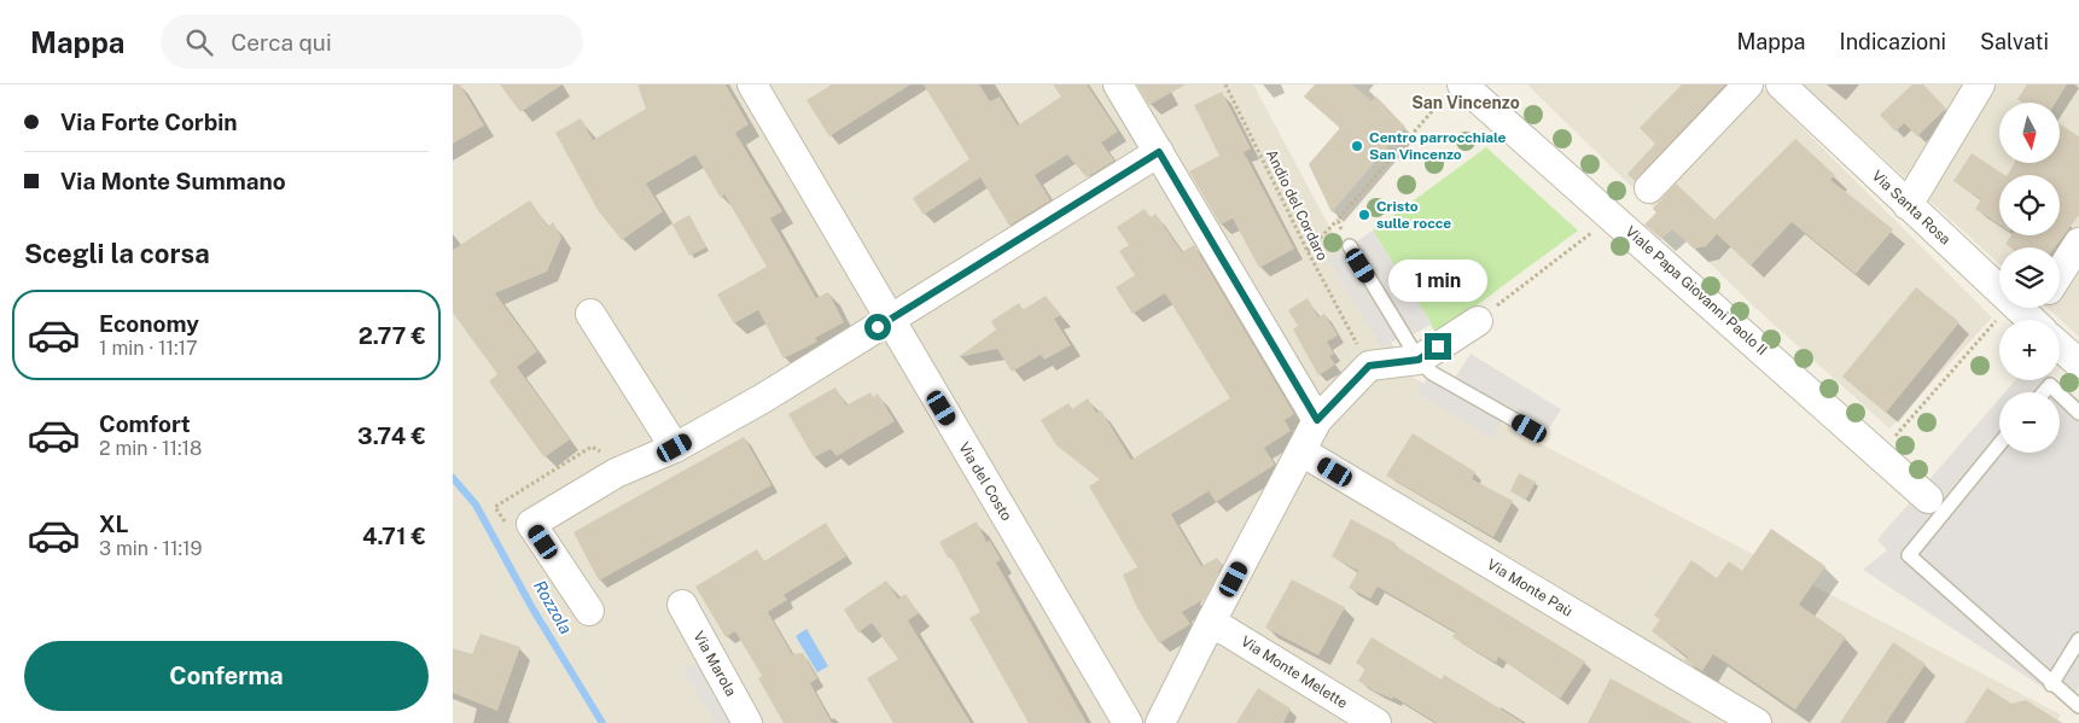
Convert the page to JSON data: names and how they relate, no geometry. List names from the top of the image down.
{
  "streets": {
    "street": [
      "Via Santa Rosa",
      "Viale Papa Giovanni Paolo II",
      "Via del Costo",
      "Via Monte Paù",
      "Via Marola",
      "Via Monte Melette"
    ],
    "path": ["Andio del Cordaro"]
  },
  "districts": ["San Vincenzo"],
  "water": ["Rozzola"],
  "places": ["Centro parrocchiale San Vincenzo", "Cristo sulle rocce"],
  "north": "bottom",
  "page": {
    "header": "Mappa",
    "search": "Cerca qui",
    "nav": ["Mappa", "Indicazioni", "Salvati"],
    "banner": ["Via Forte Corbin", "Via Monte Summano"],
    "map_buttons": ["+", "−"],
    "heading": "Scegli la corsa",
    "bubble": "1 min",
    "list": [
      {
        "name": "Economy",
        "note": "1 min · 11:17",
        "value": "2.77 €"
      },
      {
        "name": "Comfort",
        "note": "2 min · 11:18",
        "value": "3.74 €"
      },
      {
        "name": "XL",
        "note": "3 min · 11:19",
        "value": "4.71 €"
      }
    ],
    "buttons": "Conferma"
  }
}
